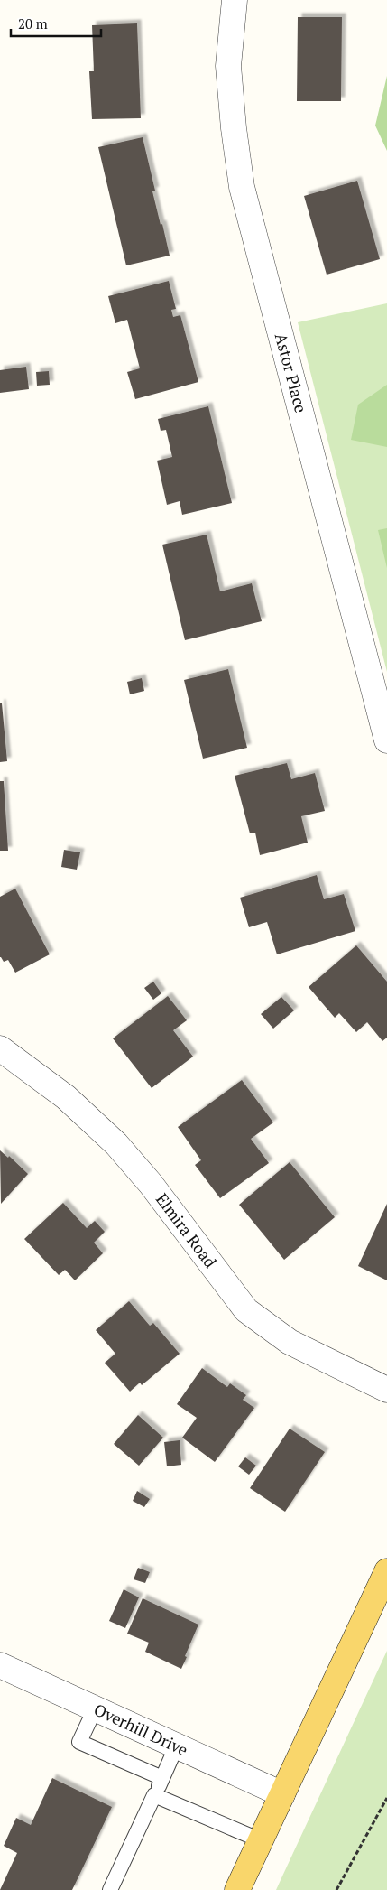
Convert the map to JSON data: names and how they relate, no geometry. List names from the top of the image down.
{
  "streets": {
    "street": ["Astor Place", "Elmira Road", "Overhill Drive"]
  },
  "scale_bar": "20 m"
}
